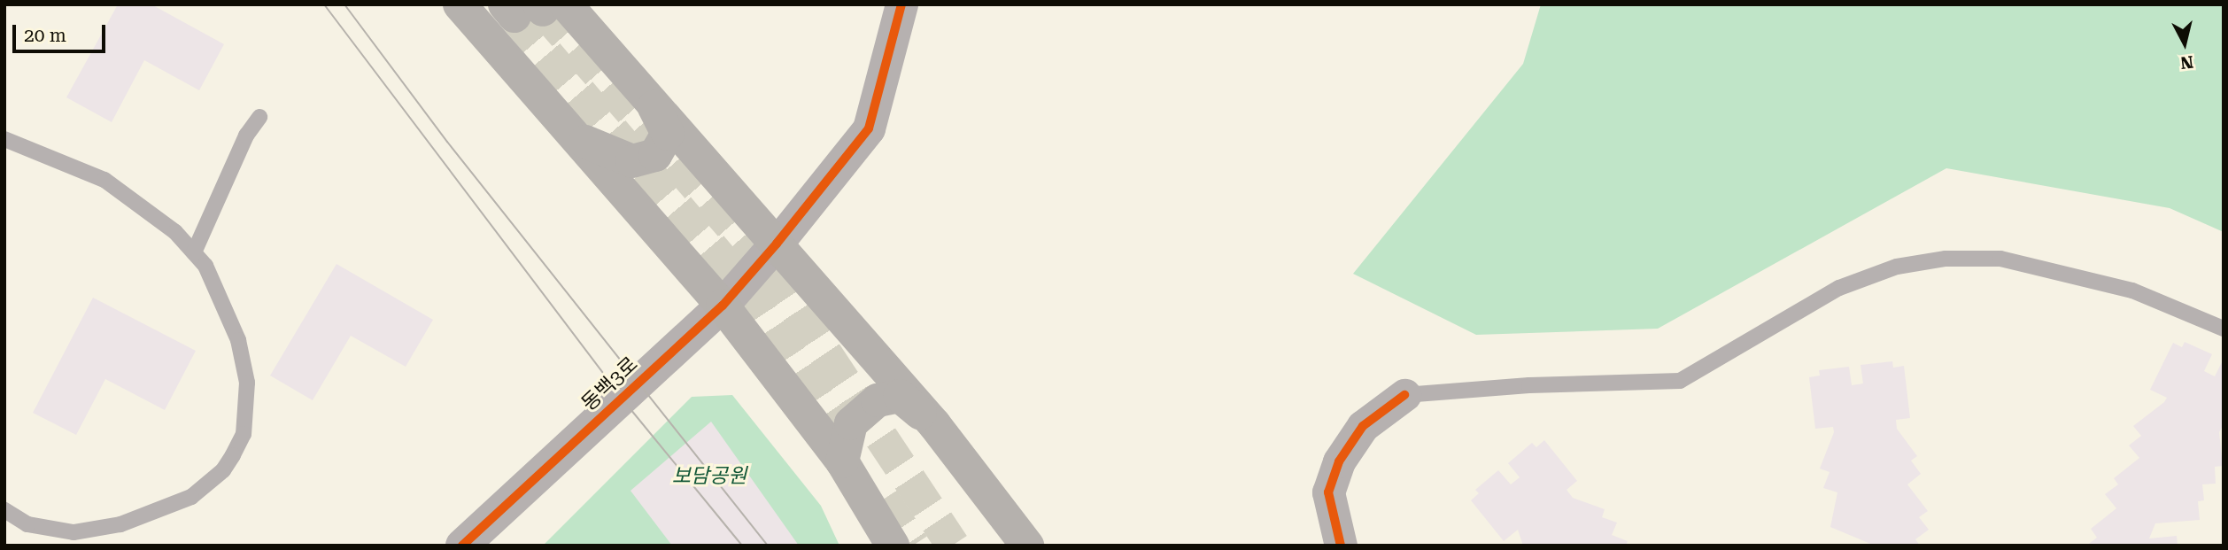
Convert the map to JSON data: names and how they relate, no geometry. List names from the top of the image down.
{
  "streets": {
    "street": ["동백3로"]
  },
  "parks": ["보담공원"],
  "scale_bar": "20 m",
  "north": "bottom"
}
